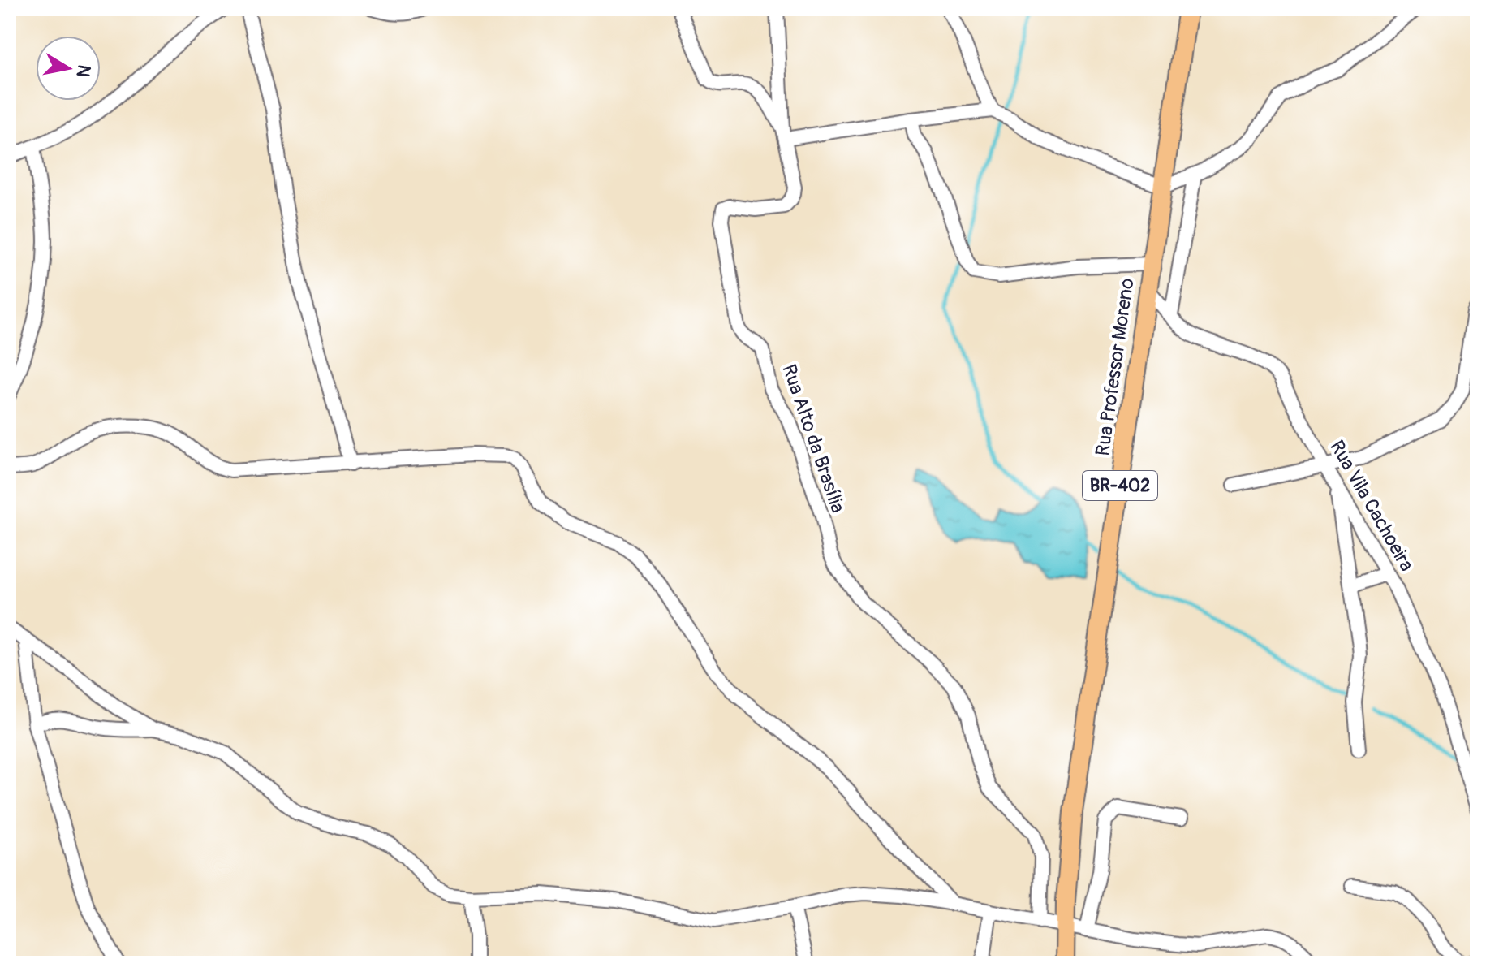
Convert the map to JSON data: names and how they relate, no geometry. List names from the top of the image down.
{
  "streets": {
    "highway": ["Rua Professor Moreno", "BR-402"],
    "street": ["Rua Alto da Brasília", "Rua Vila Cachoeira"]
  },
  "crossings": [
    ["Rua Professor Moreno", "Rua Vila Cachoeira"]
  ],
  "north": "right"
}
